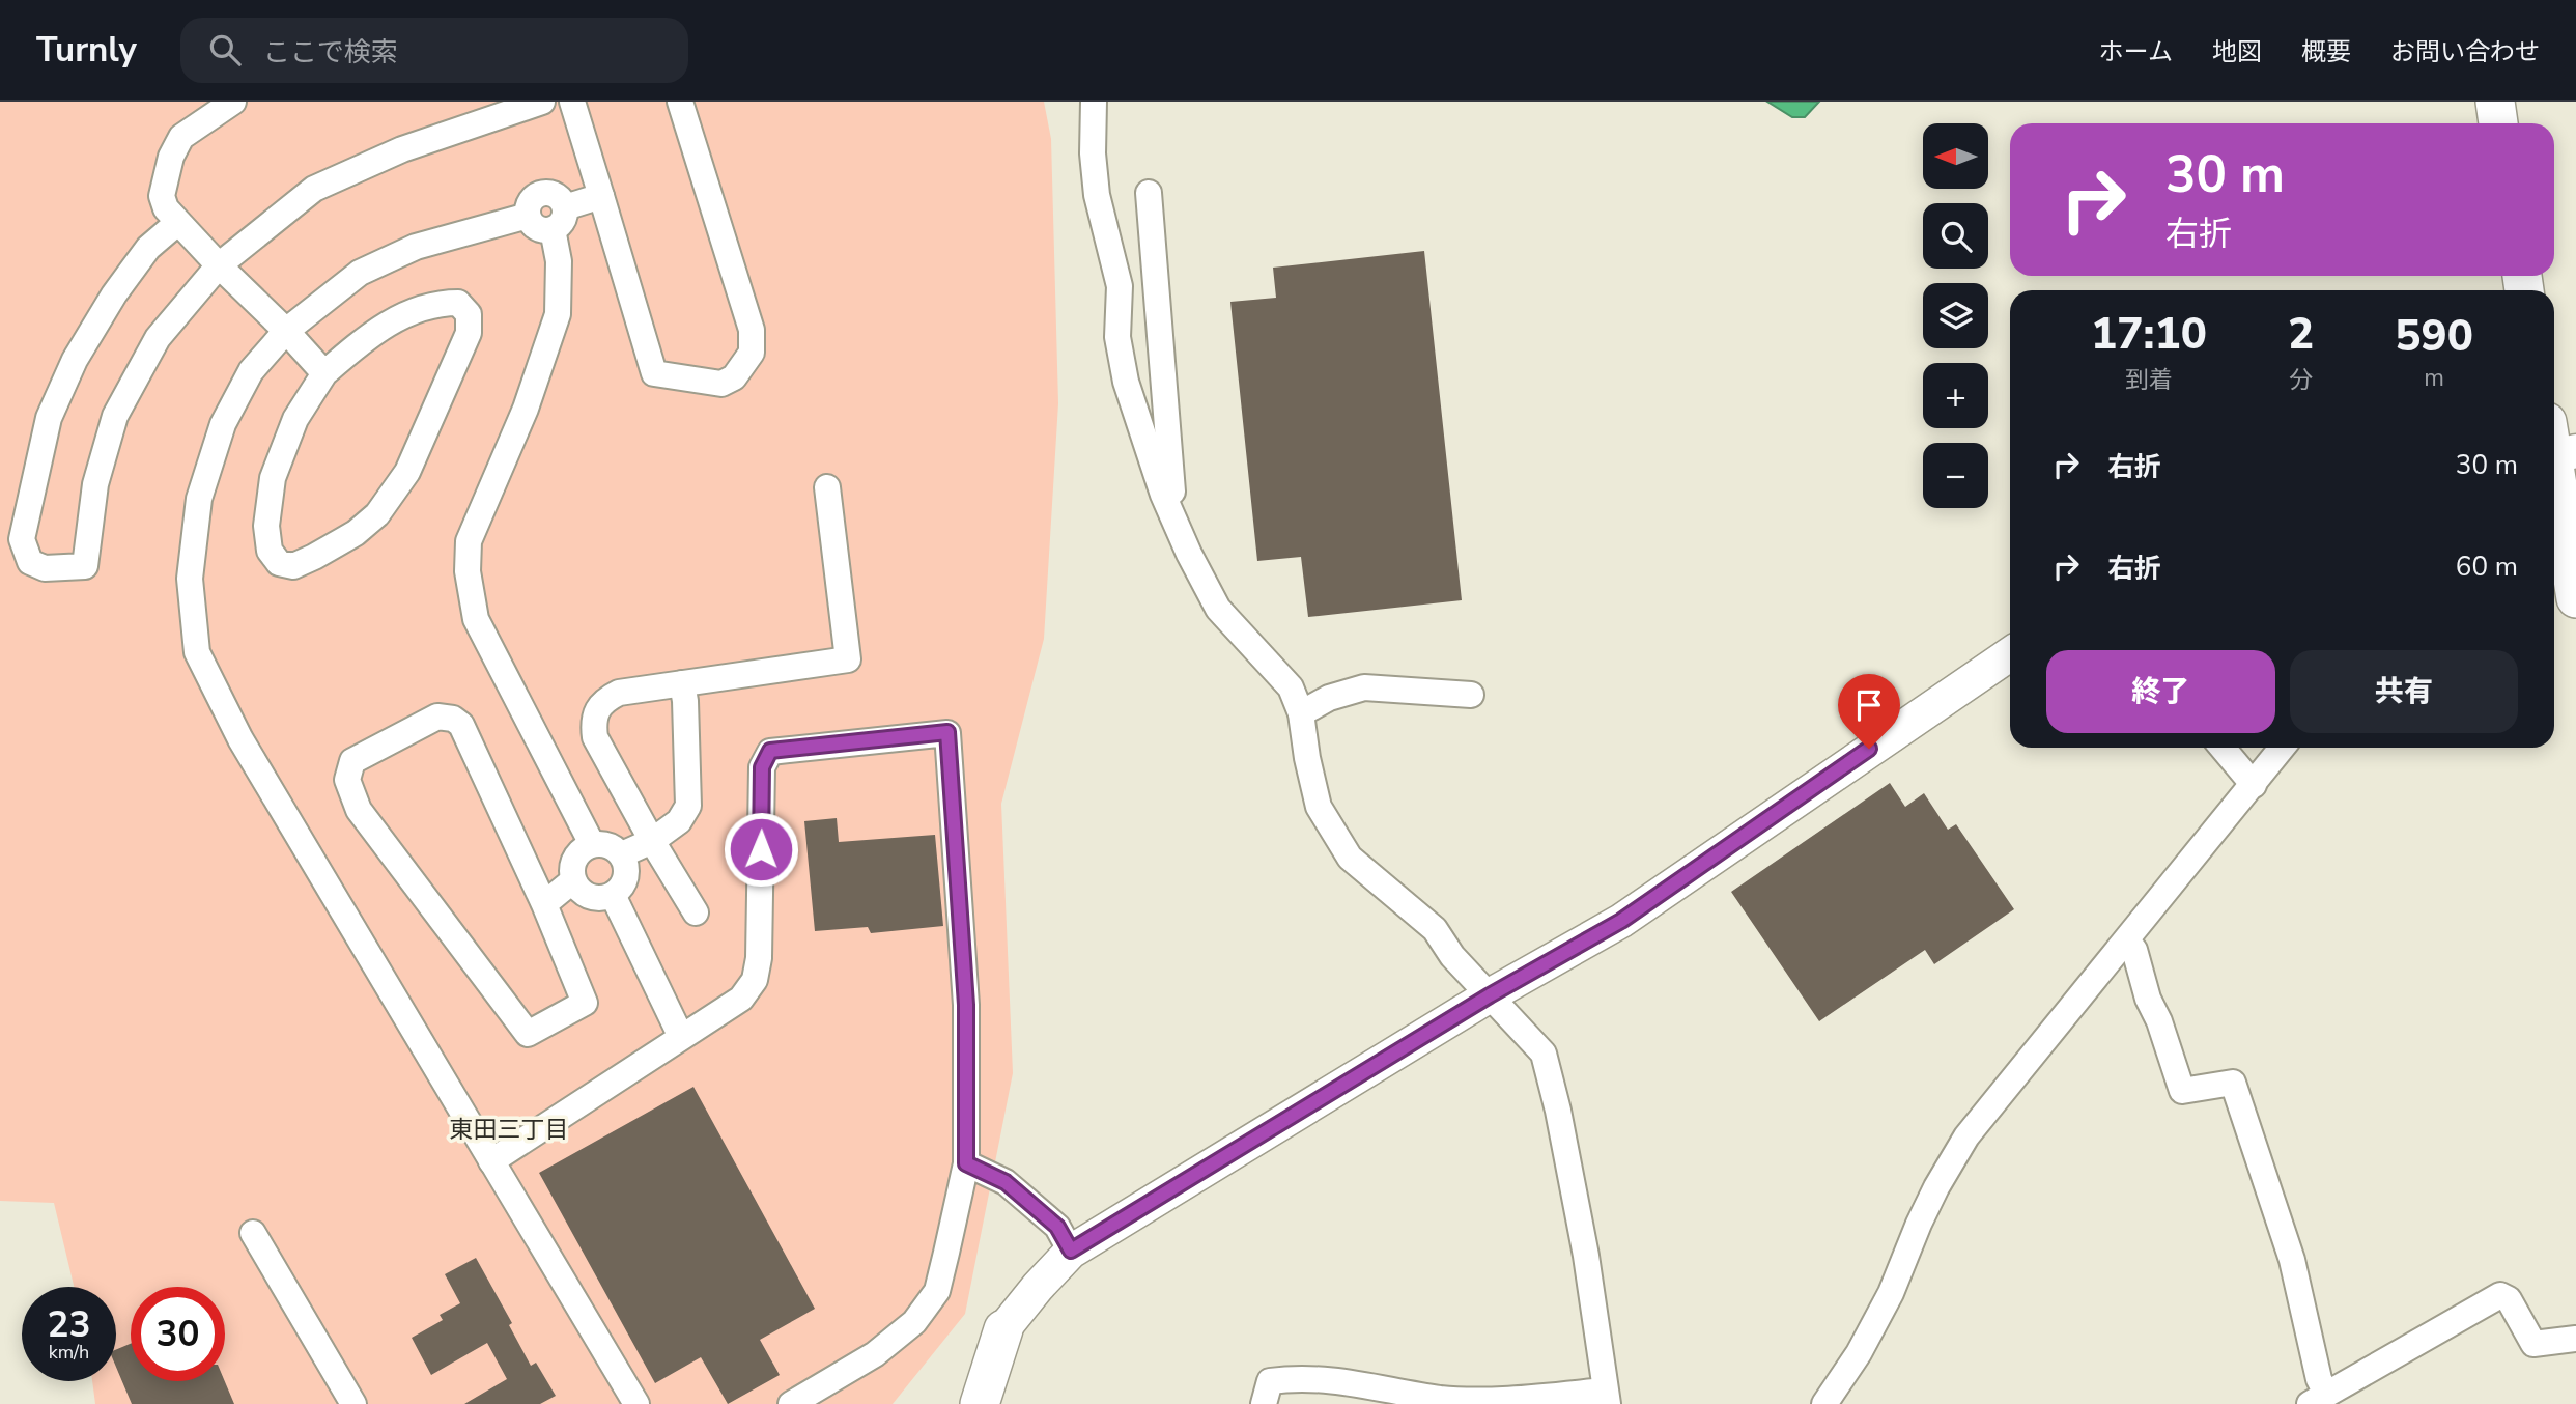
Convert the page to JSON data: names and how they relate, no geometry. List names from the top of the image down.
{
  "districts": ["東田三丁目"],
  "north": "left",
  "page": {
    "header": "Turnly",
    "search": "ここで検索",
    "nav": [
      "ホーム",
      "地図",
      "概要",
      "お問い合わせ"
    ],
    "map_buttons": ["+", "−"],
    "turn": ["30 m", "右折"],
    "eta": [
      "17:10",
      "到着",
      "2",
      "分",
      "590",
      "m"
    ],
    "list": [
      {
        "name": "右折",
        "value": "30 m"
      },
      {
        "name": "右折",
        "value": "60 m"
      }
    ],
    "buttons": ["終了", "共有"],
    "speed": "23 km/h",
    "limit": "30"
  }
}
